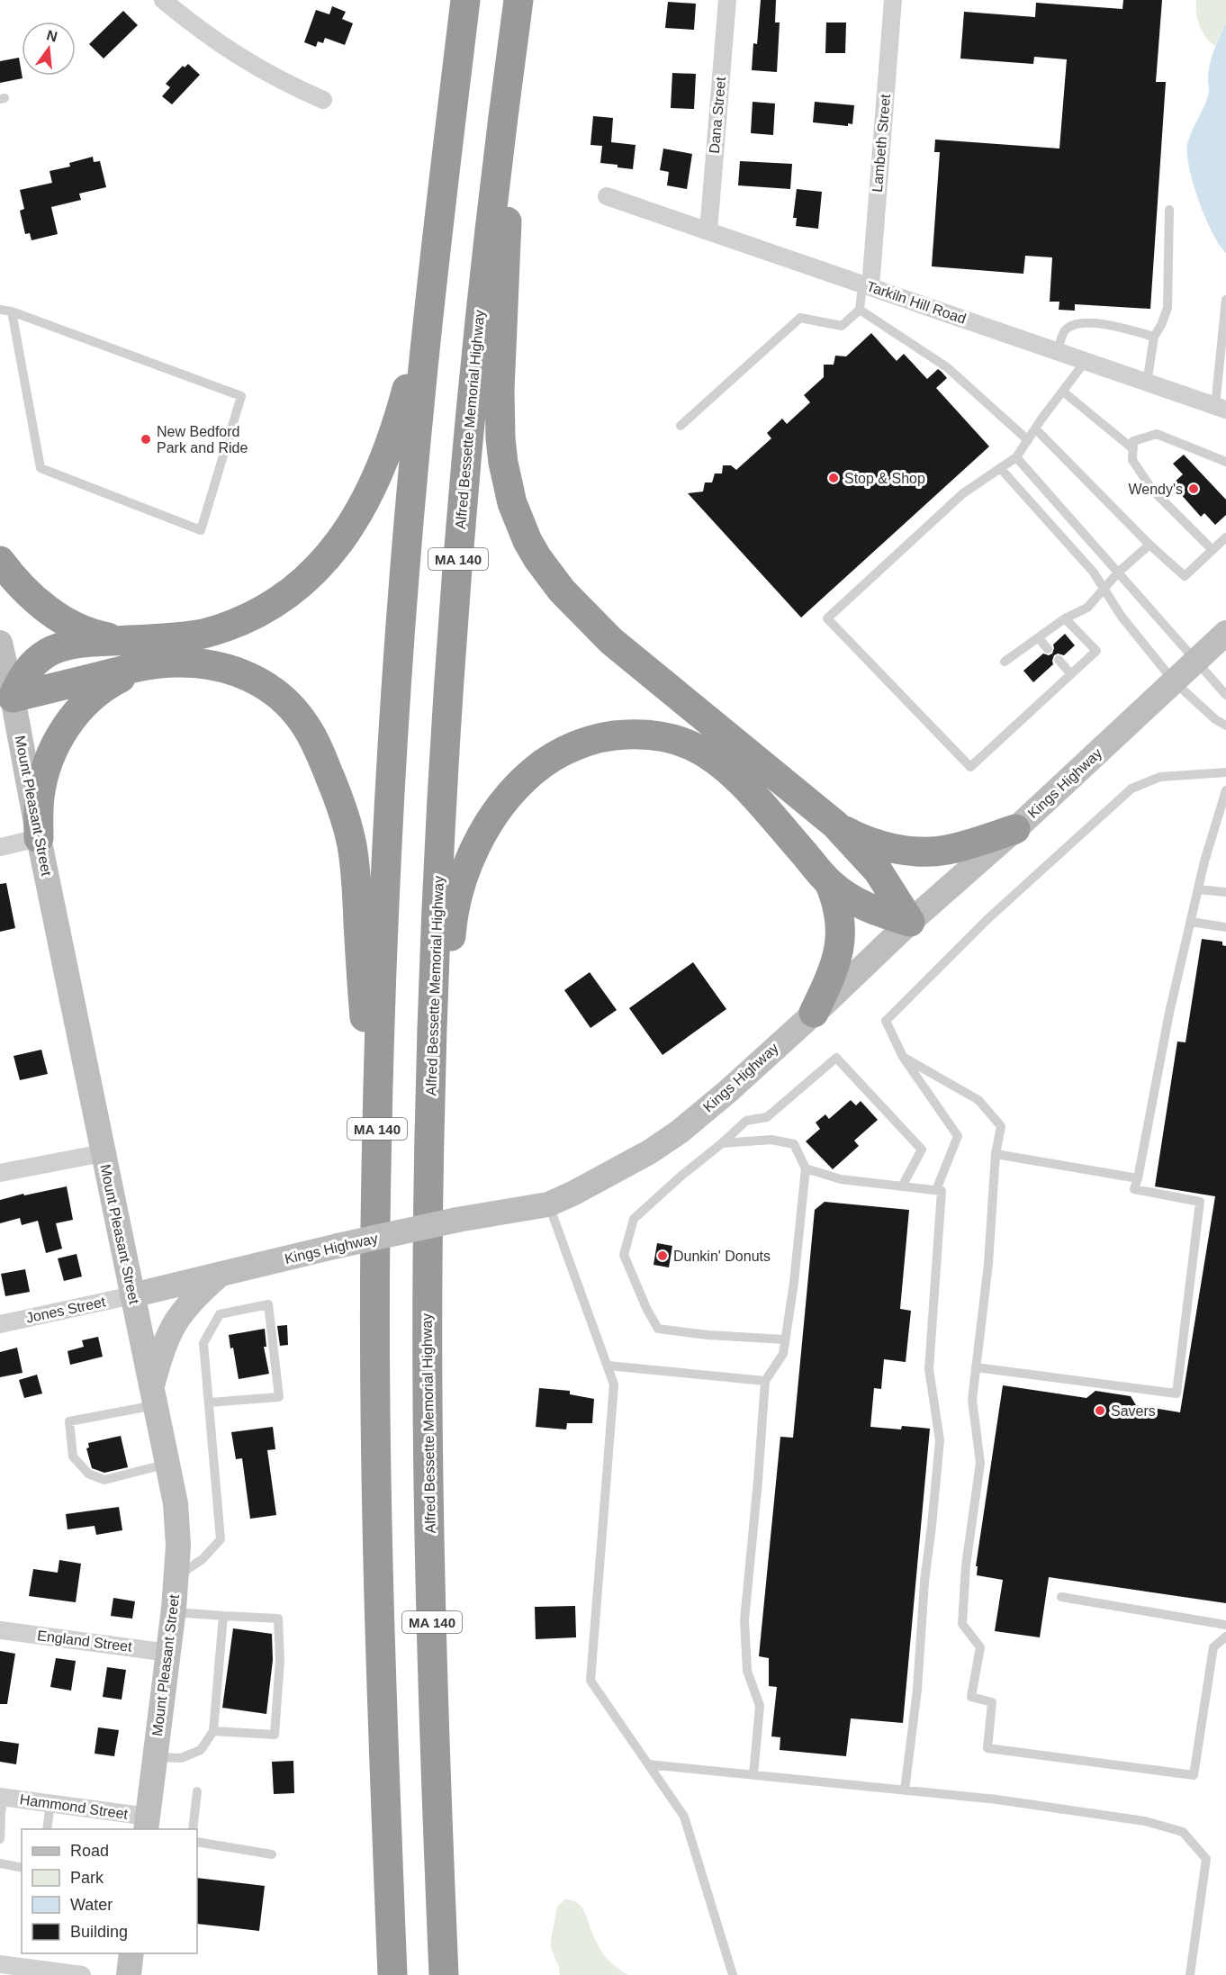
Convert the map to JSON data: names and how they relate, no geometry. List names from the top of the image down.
{
  "streets": {
    "highway": ["Alfred Bessette Memorial Highway", "MA 140"],
    "main road": ["Kings Highway", "Mount Pleasant Street"],
    "street": [
      "Dana Street",
      "Lambeth Street",
      "Tarkiln Hill Road",
      "Jones Street",
      "England Street",
      "Hammond Street"
    ]
  },
  "crossings": [
    ["Dana Street", "Tarkiln Hill Road"],
    ["Lambeth Street", "Tarkiln Hill Road"],
    ["Kings Highway", "Mount Pleasant Street"],
    ["Kings Highway", "Jones Street"],
    ["Mount Pleasant Street", "Jones Street"],
    ["Mount Pleasant Street", "England Street"],
    ["Mount Pleasant Street", "Hammond Street"]
  ],
  "places": [
    "New Bedford Park and Ride",
    "Stop & Shop",
    "Wendy's",
    "Dunkin' Donuts",
    "Savers"
  ],
  "legend": [
    "Road",
    "Park",
    "Water",
    "Building"
  ],
  "north": "top"
}
